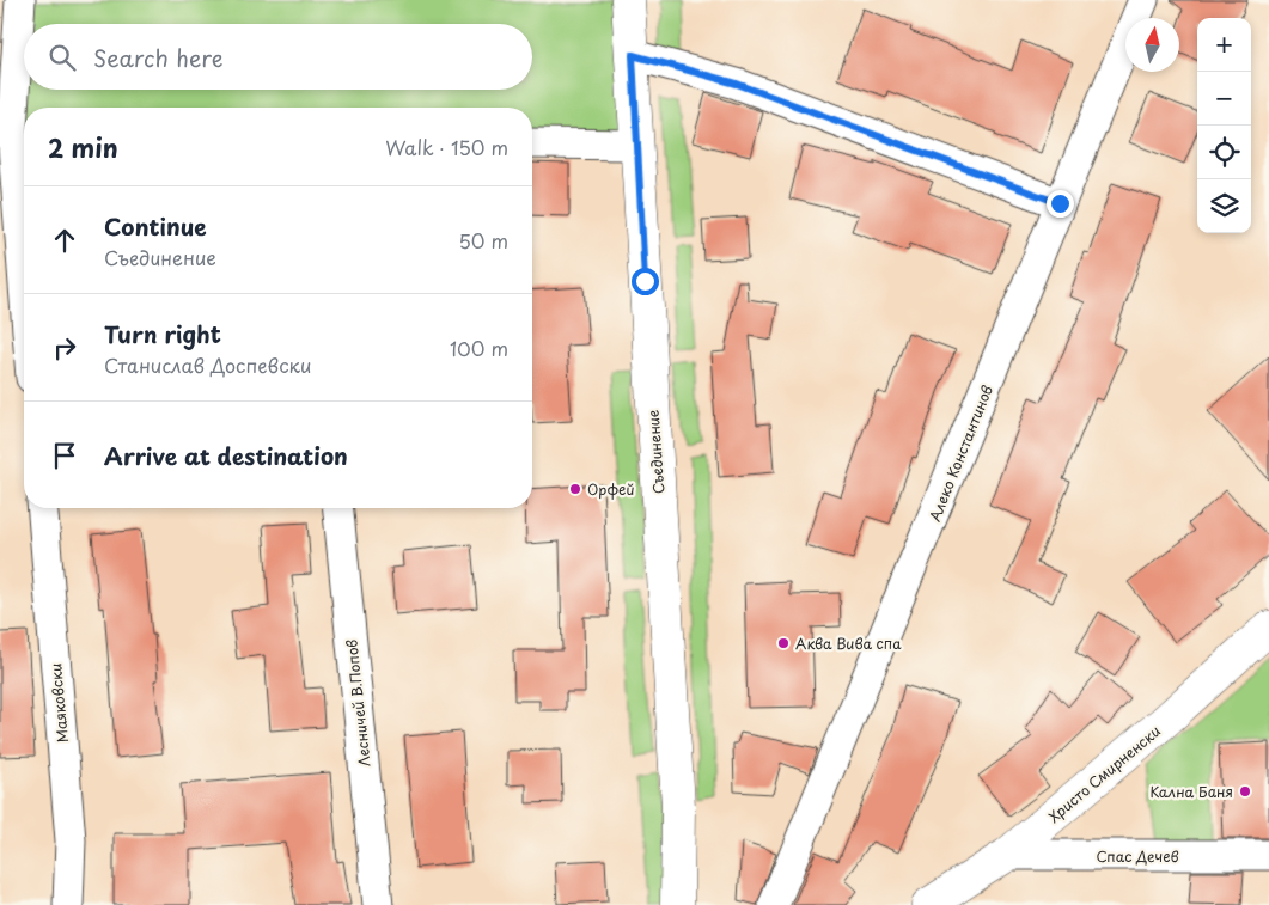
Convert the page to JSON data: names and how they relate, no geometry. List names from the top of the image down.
{
  "streets": {
    "street": [
      "Съединение",
      "Алеко Константинов",
      "Маяковски",
      "Лесничей В.Попов",
      "Христо Смирненски",
      "Спас Дечев"
    ]
  },
  "crossings": [
    ["Христо Смирненски", "Спас Дечев"]
  ],
  "places": ["Орфей", "Аква Вива спа", "Кална Баня"],
  "north": "top",
  "page": {
    "map_buttons": ["+", "−"],
    "search": "Search here",
    "heading": ["2 min", "Walk · 150 m"],
    "list": [
      ["Continue", "Съединение", "50 m"],
      ["Turn right", "Станислав Доспевски", "100 m"],
      "Arrive at destination"
    ]
  }
}
